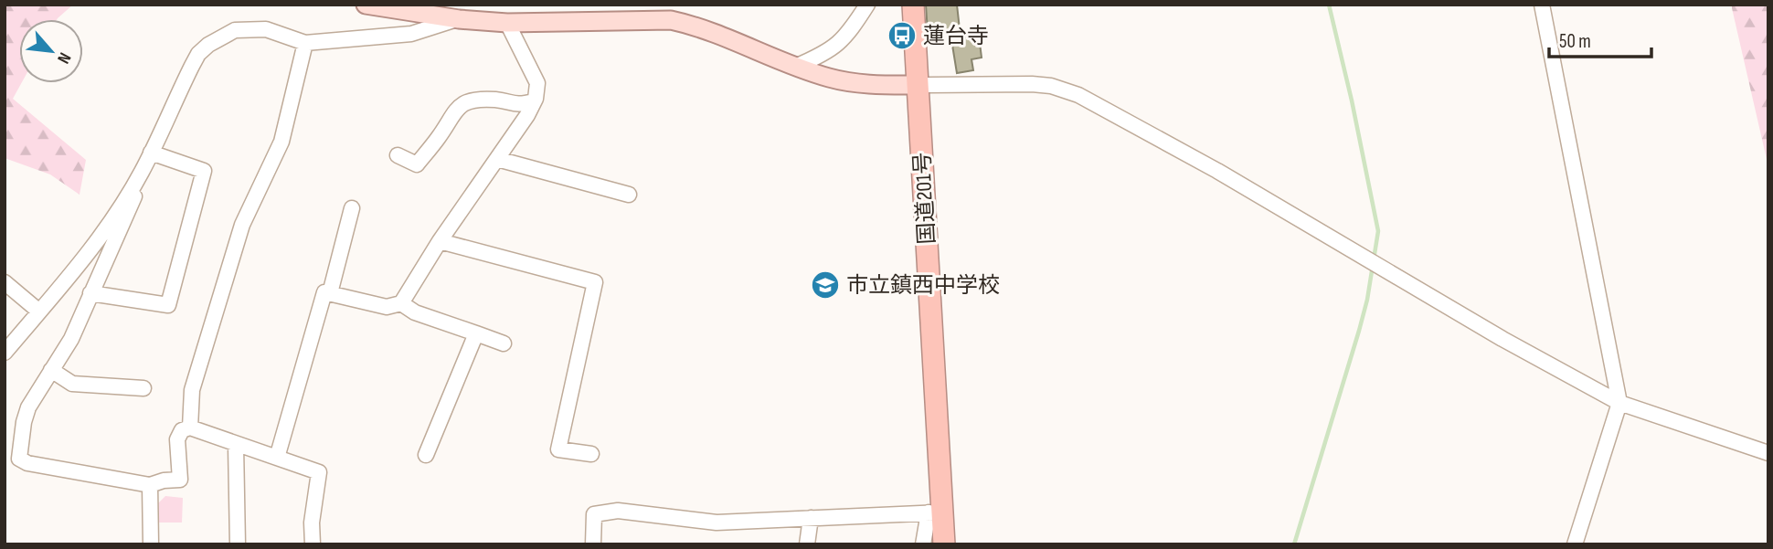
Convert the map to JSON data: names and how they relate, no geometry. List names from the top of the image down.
{
  "streets": {
    "highway": ["国道201号"]
  },
  "places": {
    "bus stop": ["蓮台寺"],
    "school or university": ["市立鎮西中学校"]
  },
  "scale_bar": "50 m",
  "north": "bottom right"
}
